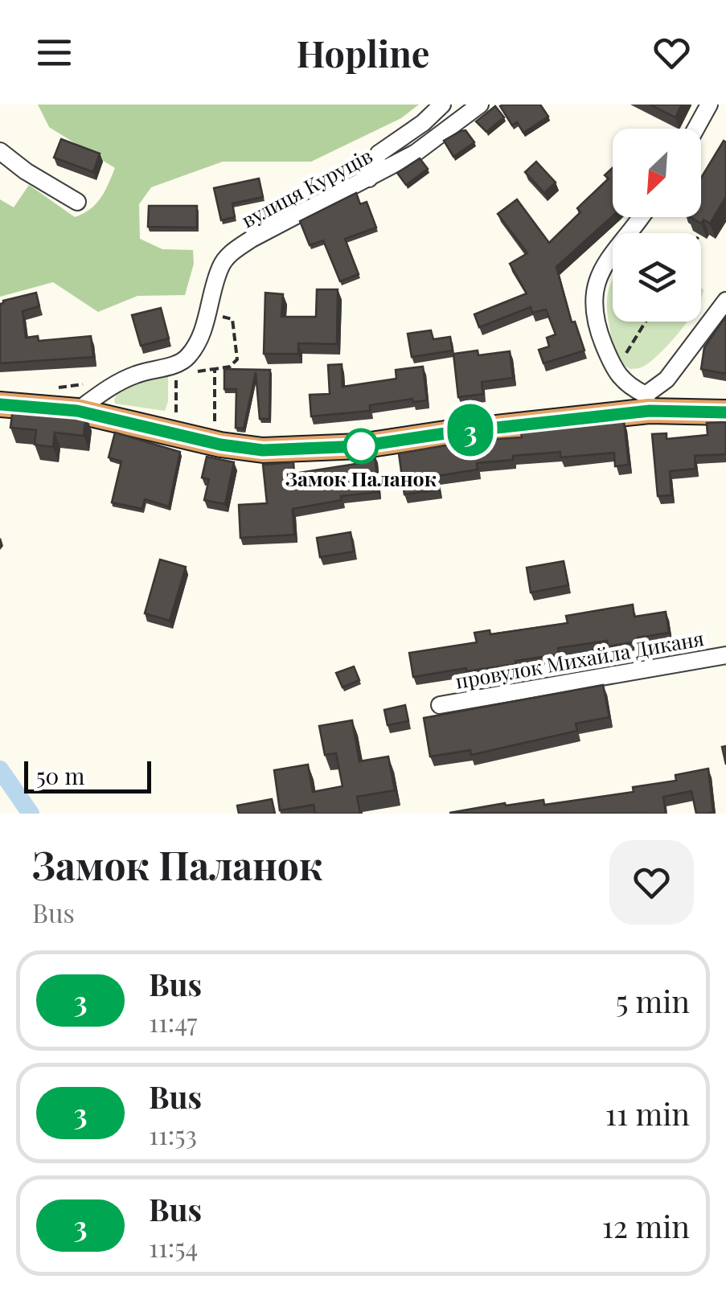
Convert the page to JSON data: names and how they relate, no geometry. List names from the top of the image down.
{
  "streets": {
    "street": ["вулиця Куруців", "провулок Михайла Диканя"]
  },
  "places": ["Замок Паланок"],
  "lines": ["bus line 3"],
  "scale_bar": "50 m",
  "north": "bottom left",
  "page": {
    "header": "Hopline",
    "on_map": "3",
    "scale": "50 m",
    "heading": ["Замок Паланок", "Bus"],
    "list": [
      {
        "mark": "3",
        "name": "Bus",
        "note": "11:47",
        "value": "5 min"
      },
      {
        "mark": "3",
        "name": "Bus",
        "note": "11:53",
        "value": "11 min"
      },
      {
        "mark": "3",
        "name": "Bus",
        "note": "11:54",
        "value": "12 min"
      }
    ]
  }
}
